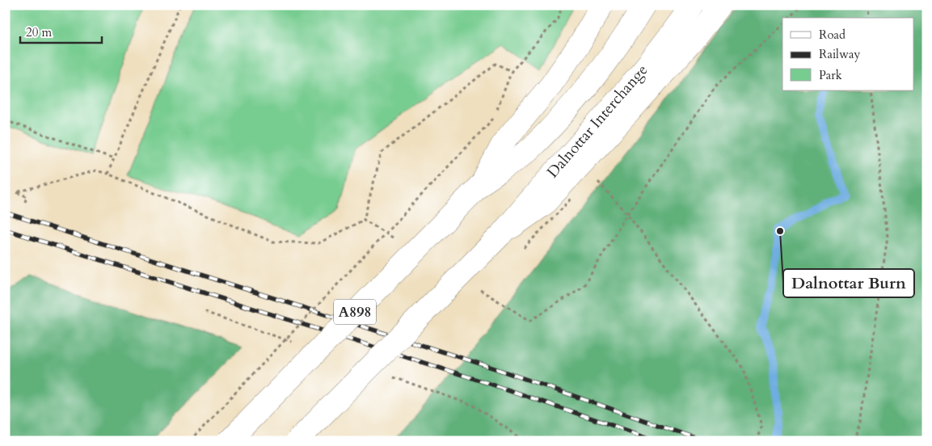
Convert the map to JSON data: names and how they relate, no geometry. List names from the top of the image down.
{
  "streets": {
    "main road": ["Dalnottar Interchange", "A898"]
  },
  "places": ["Dalnottar Burn"],
  "legend": ["Road", "Railway", "Park"],
  "scale_bar": "20 m"
}
